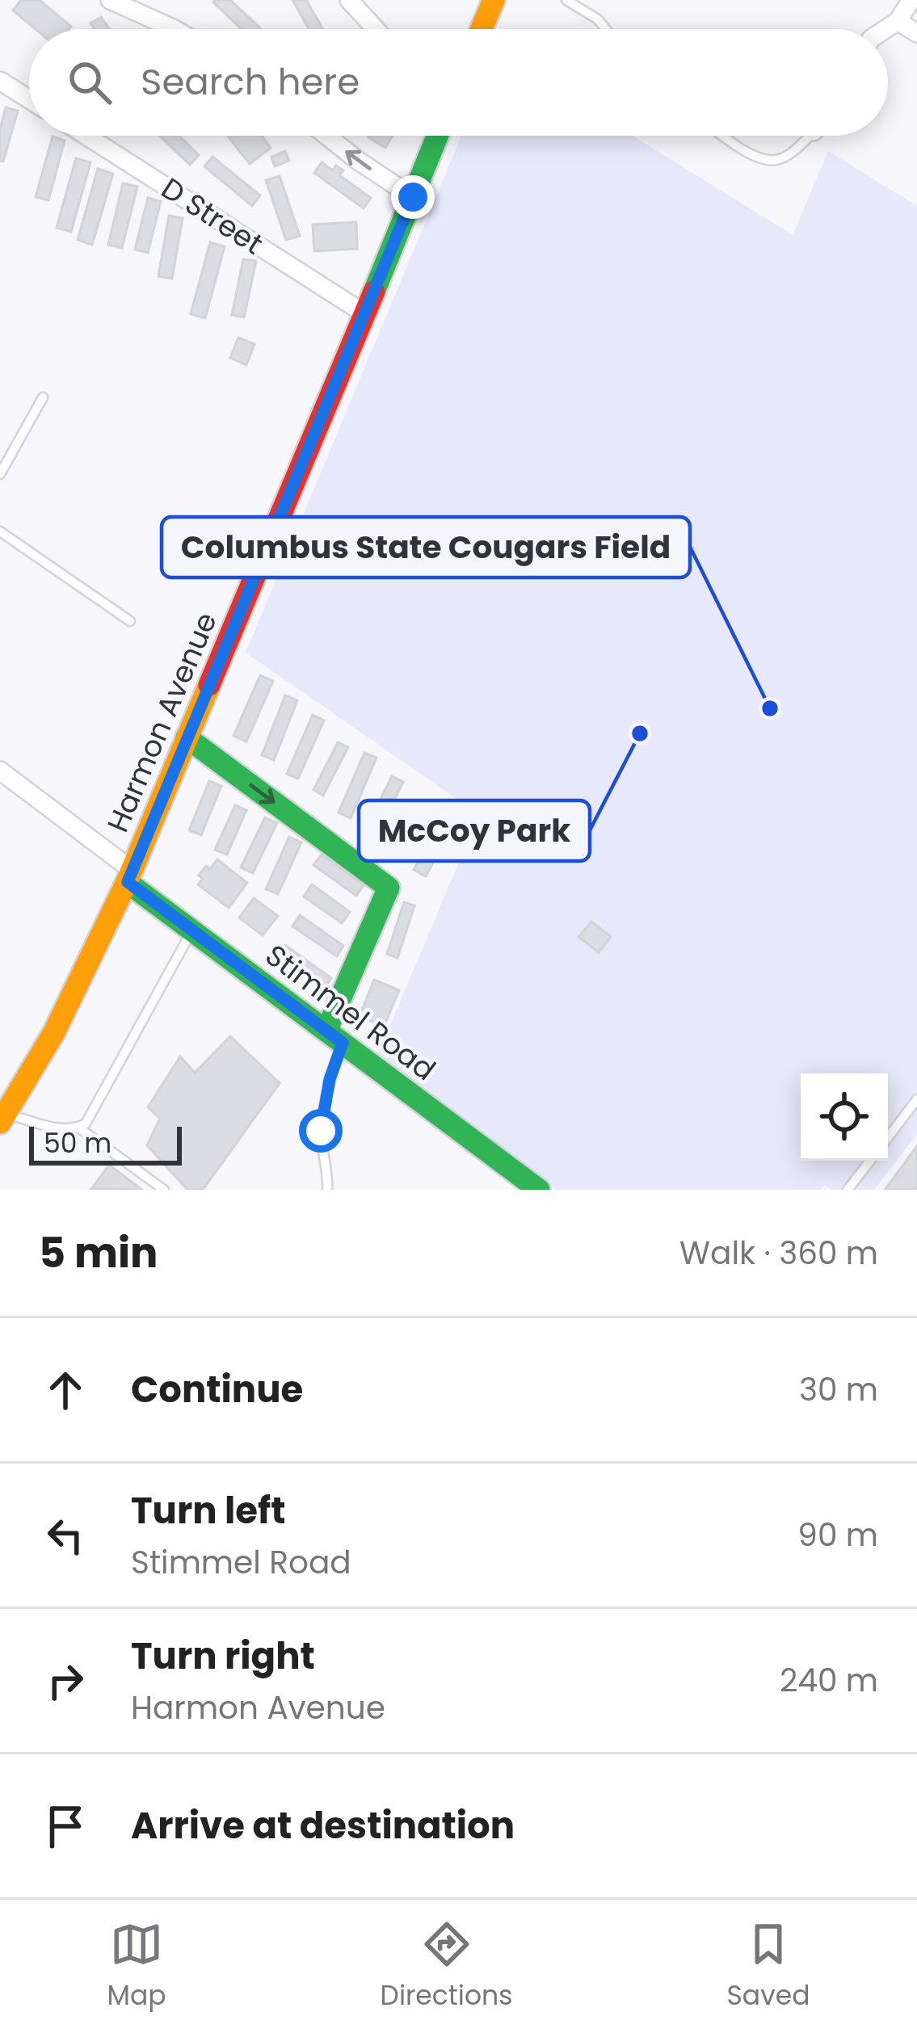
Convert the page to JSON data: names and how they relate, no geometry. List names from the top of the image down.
{
  "streets": {
    "main road": ["Harmon Avenue", "Stimmel Road"],
    "street": ["D Street"]
  },
  "crossings": [
    ["D Street", "Harmon Avenue"],
    ["Harmon Avenue", "Stimmel Road"]
  ],
  "places": ["Columbus State Cougars Field", "McCoy Park"],
  "scale_bar": "50 m",
  "page": {
    "search": "Search here",
    "scale": "50 m",
    "heading": ["5 min", "Walk · 360 m"],
    "list": [
      ["Continue", "30 m"],
      ["Turn left", "Stimmel Road", "90 m"],
      ["Turn right", "Harmon Avenue", "240 m"],
      "Arrive at destination"
    ],
    "nav": ["Map", "Directions", "Saved"]
  }
}
